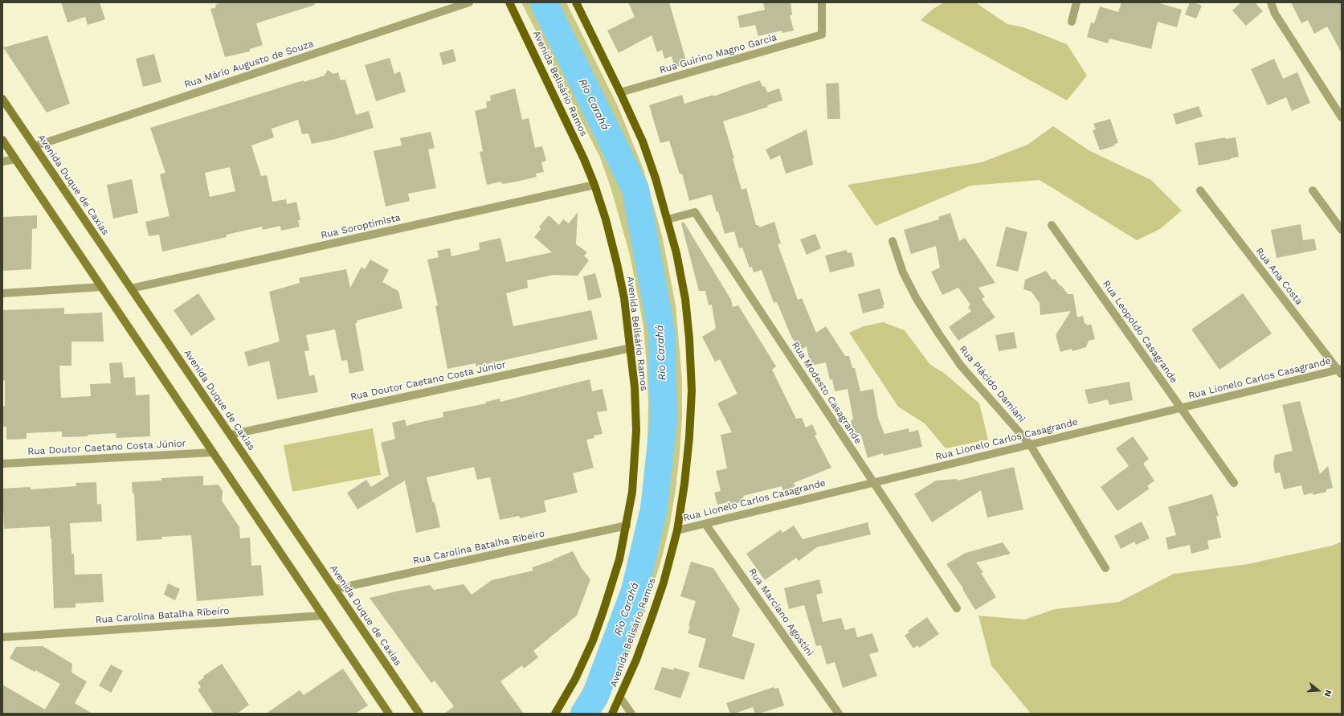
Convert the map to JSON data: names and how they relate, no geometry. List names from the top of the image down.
{
  "streets": {
    "main road": ["Avenida Belisário Ramos", "Avenida Duque de Caxias"],
    "street": [
      "Rua Guirino Magno Garcia",
      "Rua Mário Augusto de Souza",
      "Rua Soroptimista",
      "Rua Ana Costa",
      "Rua Leopoldo Casagrande",
      "Rua Lionelo Carlos Casagrande",
      "Rua Doutor Caetano Costa Júnior",
      "Rua Plácido Damiani",
      "Rua Modesto Casagrande",
      "Rua Carolina Batalha Ribeiro",
      "Rua Marciano Agostini"
    ]
  },
  "crossings": [
    ["Rua Guirino Magno Garcia", "Avenida Belisário Ramos"],
    ["Rua Mário Augusto de Souza", "Avenida Duque de Caxias"],
    ["Avenida Belisário Ramos", "Rua Soroptimista"],
    ["Avenida Belisário Ramos", "Rua Lionelo Carlos Casagrande"],
    ["Avenida Belisário Ramos", "Rua Doutor Caetano Costa Júnior"],
    ["Avenida Belisário Ramos", "Rua Modesto Casagrande"],
    ["Avenida Belisário Ramos", "Rua Carolina Batalha Ribeiro"],
    ["Avenida Duque de Caxias", "Rua Soroptimista"],
    ["Avenida Duque de Caxias", "Rua Doutor Caetano Costa Júnior"],
    ["Avenida Duque de Caxias", "Rua Carolina Batalha Ribeiro"],
    ["Rua Ana Costa", "Rua Lionelo Carlos Casagrande"],
    ["Rua Leopoldo Casagrande", "Rua Lionelo Carlos Casagrande"],
    ["Rua Lionelo Carlos Casagrande", "Rua Plácido Damiani"],
    ["Rua Lionelo Carlos Casagrande", "Rua Modesto Casagrande"],
    ["Rua Lionelo Carlos Casagrande", "Rua Marciano Agostini"]
  ],
  "water": ["Rio Carahá"],
  "north": "right"
}
